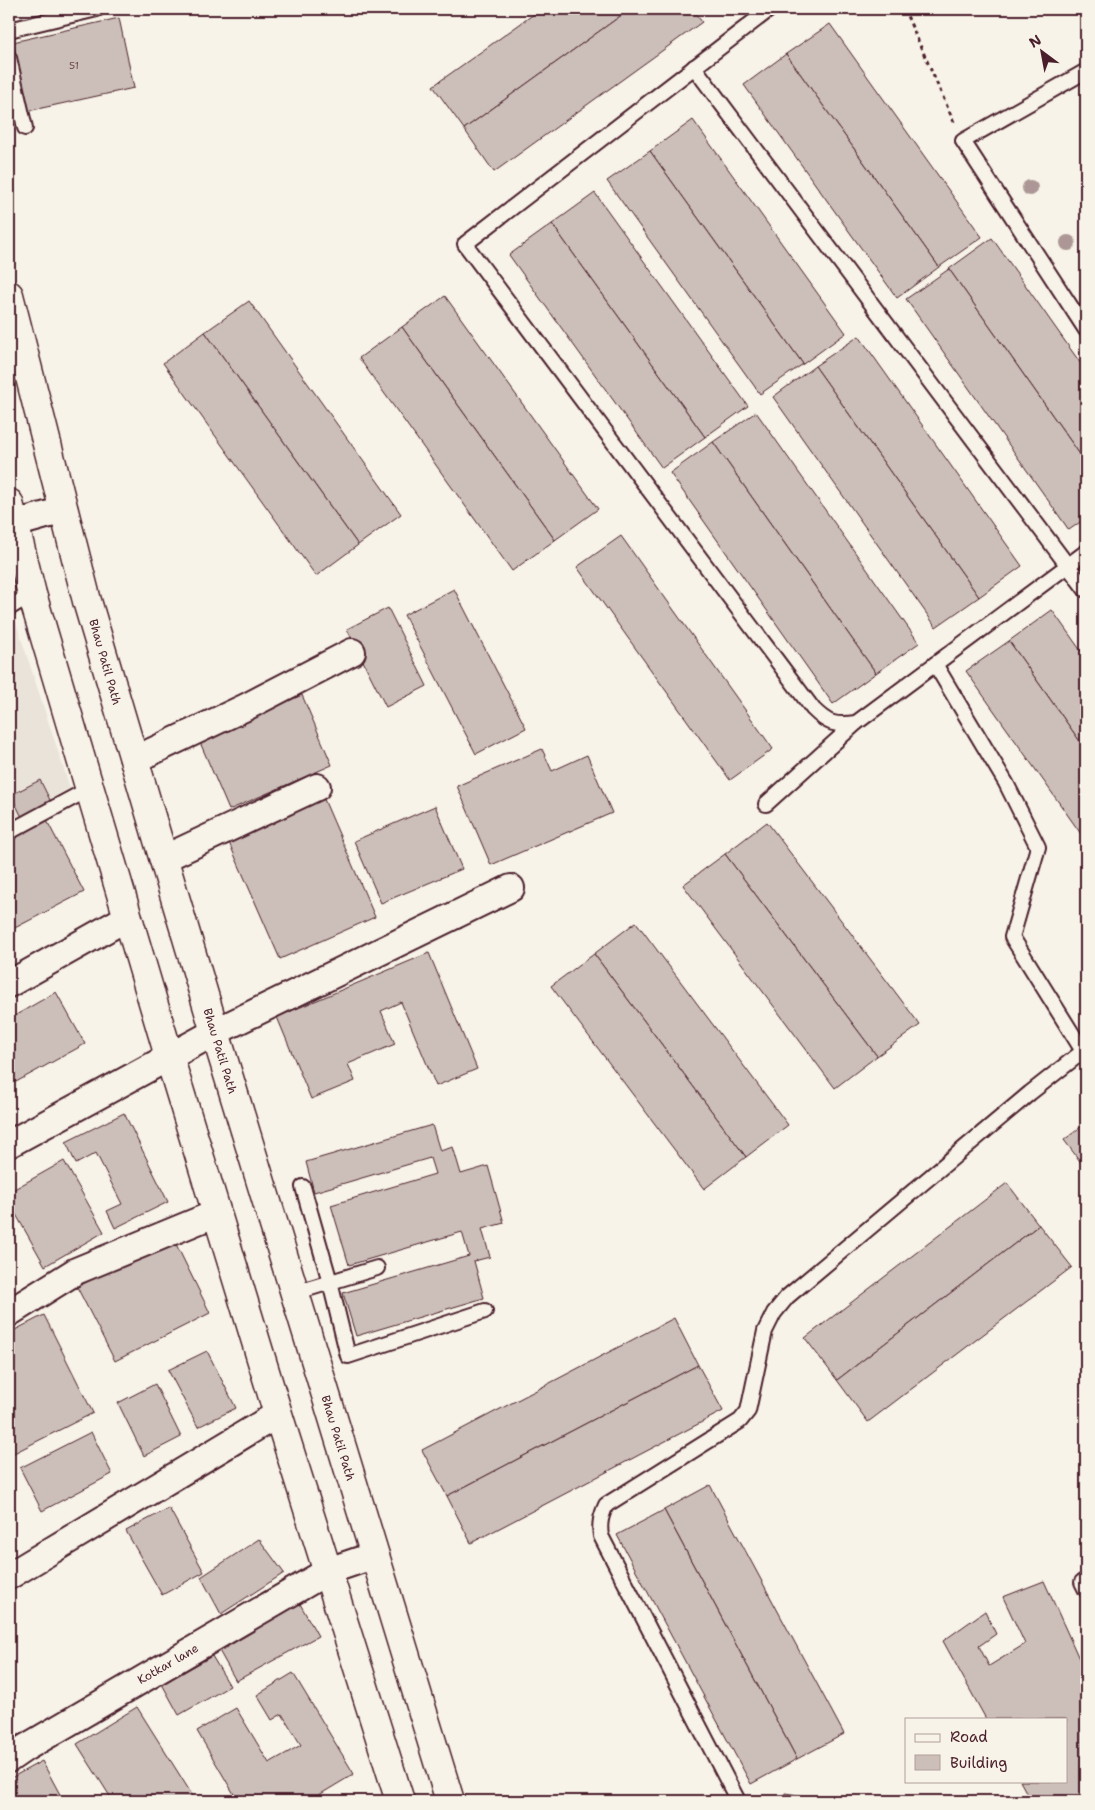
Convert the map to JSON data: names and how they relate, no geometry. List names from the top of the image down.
{
  "streets": {
    "main road": ["Bhau Patil Path"],
    "street": ["Kotkar lane"]
  },
  "crossings": [
    ["Bhau Patil Path", "Kotkar lane"]
  ],
  "house_numbers": ["51"],
  "legend": ["Road", "Building"],
  "north": "top left"
}
